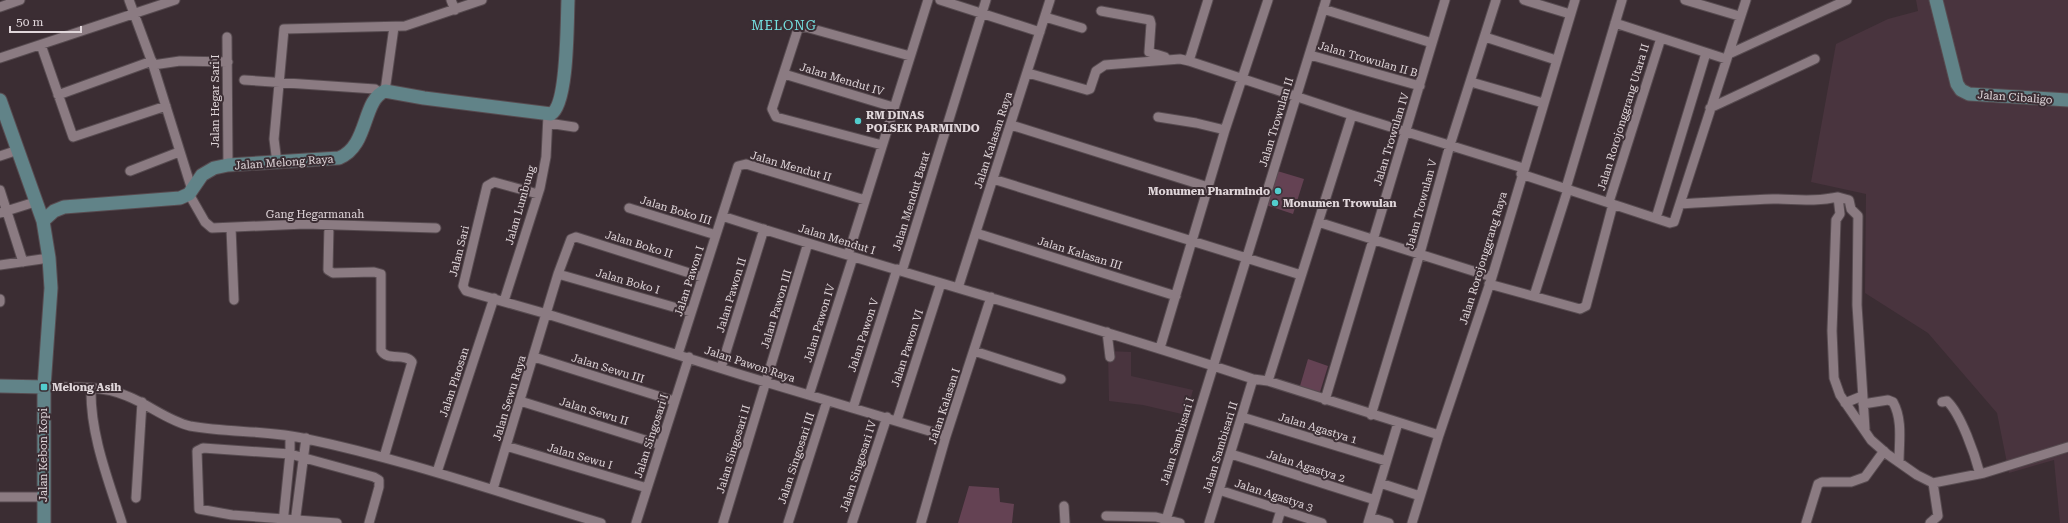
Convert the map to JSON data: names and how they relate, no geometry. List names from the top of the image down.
{
  "streets": {
    "main road": ["Jalan Cibaligo", "Jalan Melong Raya", "Jalan Kebon Kopi"],
    "street": [
      "Jalan Trowulan II B",
      "Jalan Mendut IV",
      "Jalan Hegar Sari I",
      "Jalan Rorojonggrang Utara II",
      "Jalan Trowulan II",
      "Jalan Trowulan IV",
      "Jalan Kalasan Raya",
      "Jalan Mendut II",
      "Jalan Mendut Barat",
      "Jalan Trowulan V",
      "Jalan Lumbung",
      "Jalan Boko III",
      "Gang Hegarmanah",
      "Jalan Mendut I",
      "Jalan Boko II",
      "Jalan Sari",
      "Jalan Kalasan III",
      "Jalan Rorojonggrang Raya",
      "Jalan Boko I",
      "Jalan Pawon I",
      "Jalan Pawon II",
      "Jalan Pawon III",
      "Jalan Pawon IV",
      "Jalan Pawon V",
      "Jalan Pawon VI",
      "Jalan Pawon Raya",
      "Jalan Sewu III",
      "Jalan Plaosan",
      "Jalan Sewu Raya",
      "Jalan Kalasan I",
      "Jalan Sewu II",
      "Jalan Agastya 1",
      "Jalan Singosari I",
      "Jalan Sambisari I",
      "Jalan Sambisari II",
      "Jalan Singosari II",
      "Jalan Sewu I",
      "Jalan Singosari III",
      "Jalan Singosari IV",
      "Jalan Agastya 2",
      "Jalan Agastya 3"
    ]
  },
  "crossings": [
    ["Jalan Trowulan II B", "Jalan Trowulan II"],
    ["Jalan Trowulan II B", "Jalan Trowulan IV"],
    ["Jalan Mendut IV", "Jalan Pawon IV"],
    ["Jalan Hegar Sari I", "Jalan Melong Raya"],
    ["Jalan Rorojonggrang Utara II", "Jalan Trowulan IV"],
    ["Jalan Rorojonggrang Utara II", "Jalan Trowulan V"],
    ["Jalan Rorojonggrang Utara II", "Jalan Rorojonggrang Raya"],
    ["Jalan Trowulan II", "Jalan Mendut I"],
    ["Jalan Trowulan II", "Jalan Sambisari I"],
    ["Jalan Trowulan IV", "Jalan Mendut I"],
    ["Jalan Kalasan Raya", "Jalan Mendut I"],
    ["Jalan Kalasan Raya", "Jalan Kalasan III"],
    ["Jalan Melong Raya", "Gang Hegarmanah"],
    ["Jalan Mendut II", "Jalan Mendut I"],
    ["Jalan Mendut II", "Jalan Pawon I"],
    ["Jalan Mendut II", "Jalan Pawon IV"],
    ["Jalan Mendut Barat", "Jalan Mendut I"],
    ["Jalan Mendut Barat", "Jalan Pawon V"],
    ["Jalan Trowulan V", "Jalan Mendut I"],
    ["Jalan Lumbung", "Jalan Sari"],
    ["Jalan Boko III", "Jalan Pawon I"],
    ["Jalan Mendut I", "Jalan Rorojonggrang Raya"],
    ["Jalan Mendut I", "Jalan Pawon I"],
    ["Jalan Mendut I", "Jalan Pawon II"],
    ["Jalan Mendut I", "Jalan Pawon III"],
    ["Jalan Mendut I", "Jalan Pawon IV"],
    ["Jalan Mendut I", "Jalan Pawon V"],
    ["Jalan Mendut I", "Jalan Pawon VI"],
    ["Jalan Mendut I", "Jalan Kalasan I"],
    ["Jalan Mendut I", "Jalan Sambisari I"],
    ["Jalan Mendut I", "Jalan Sambisari II"],
    ["Jalan Boko II", "Jalan Pawon I"],
    ["Jalan Boko II", "Jalan Sewu Raya"],
    ["Jalan Sari", "Jalan Pawon Raya"],
    ["Jalan Sari", "Jalan Plaosan"],
    ["Jalan Sari", "Jalan Sewu Raya"],
    ["Jalan Boko I", "Jalan Pawon I"],
    ["Jalan Boko I", "Jalan Sewu Raya"],
    ["Jalan Pawon I", "Jalan Pawon Raya"],
    ["Jalan Pawon II", "Jalan Pawon Raya"],
    ["Jalan Pawon III", "Jalan Pawon Raya"],
    ["Jalan Pawon III", "Jalan Singosari II"],
    ["Jalan Pawon IV", "Jalan Pawon Raya"],
    ["Jalan Pawon V", "Jalan Pawon Raya"],
    ["Jalan Pawon VI", "Jalan Pawon Raya"],
    ["Jalan Pawon Raya", "Jalan Sewu Raya"],
    ["Jalan Pawon Raya", "Jalan Kalasan I"],
    ["Jalan Pawon Raya", "Jalan Singosari I"],
    ["Jalan Pawon Raya", "Jalan Singosari II"],
    ["Jalan Pawon Raya", "Jalan Singosari III"],
    ["Jalan Pawon Raya", "Jalan Singosari IV"],
    ["Jalan Sewu III", "Jalan Sewu Raya"],
    ["Jalan Sewu III", "Jalan Singosari I"],
    ["Jalan Sewu Raya", "Jalan Sewu II"],
    ["Jalan Sewu Raya", "Jalan Sewu I"],
    ["Jalan Sewu II", "Jalan Singosari I"],
    ["Jalan Agastya 1", "Jalan Sambisari II"],
    ["Jalan Singosari I", "Jalan Sewu I"],
    ["Jalan Sambisari II", "Jalan Agastya 2"],
    ["Jalan Sambisari II", "Jalan Agastya 3"]
  ],
  "districts": ["MELONG"],
  "places": {
    "other": ["RM DINAS POLSEK PARMINDO", "Monumen Pharmindo", "Monumen Trowulan"],
    "transit": ["Melong Asih"]
  },
  "scale_bar": "50 m"
}
